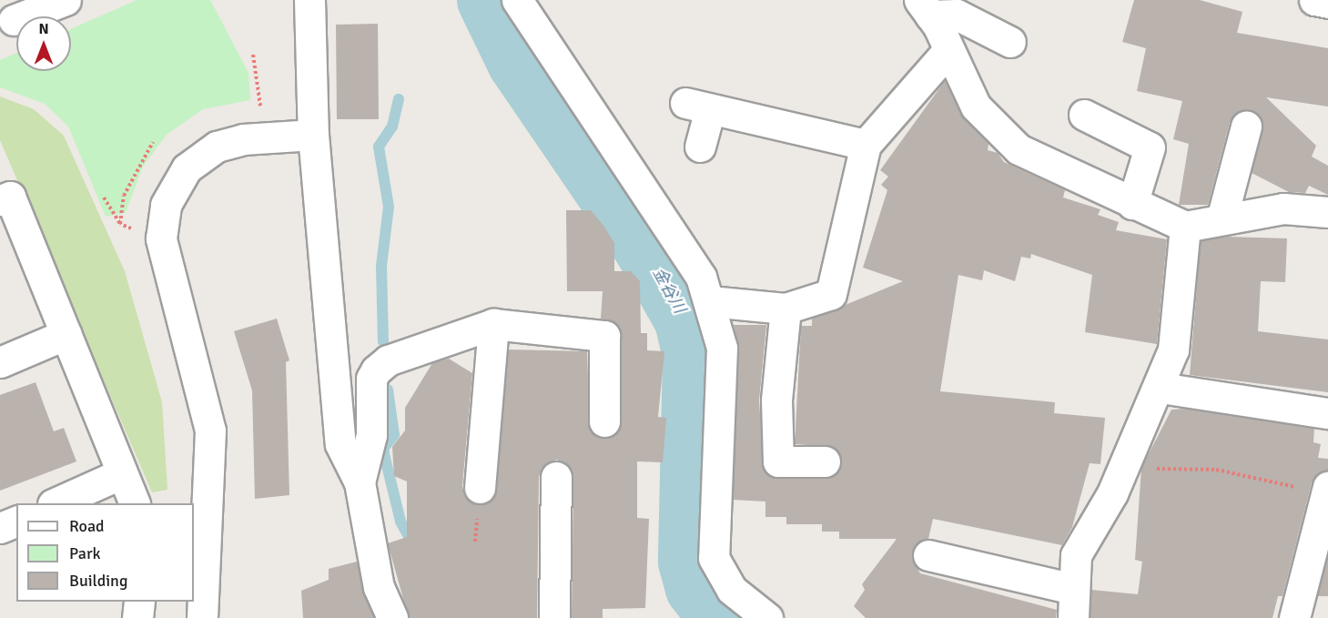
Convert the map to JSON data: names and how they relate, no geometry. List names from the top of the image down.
{
  "water": ["金谷川"],
  "legend": ["Road", "Park", "Building"],
  "north": "top"
}
